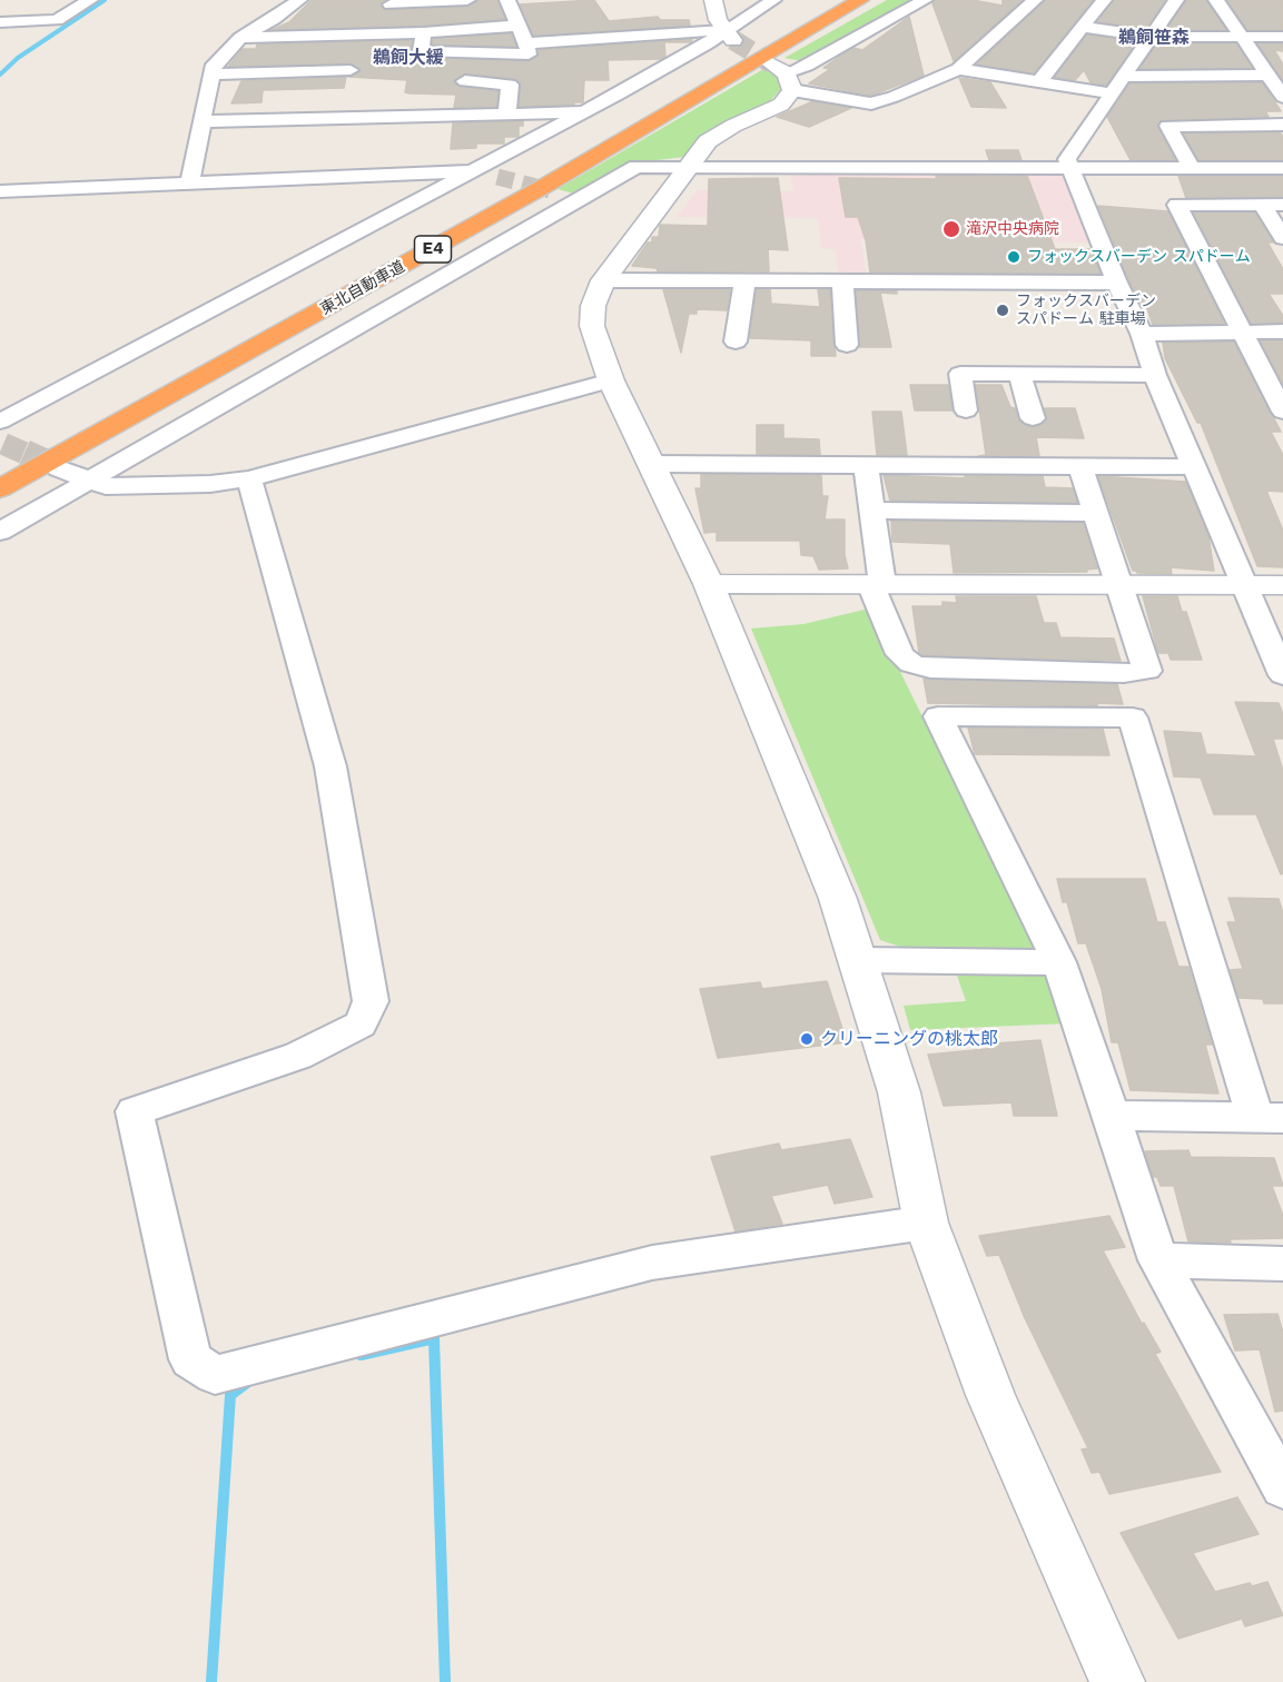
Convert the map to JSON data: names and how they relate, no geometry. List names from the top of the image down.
{
  "streets": {
    "highway": ["E4", "東北自動車道"]
  },
  "districts": ["鵜飼笹森", "鵜飼大緩"],
  "places": [
    "滝沢中央病院",
    "フォックスバーデン スパドーム",
    "フォックスバーデン スパドーム 駐車場",
    "クリーニングの桃太郎"
  ]
}
